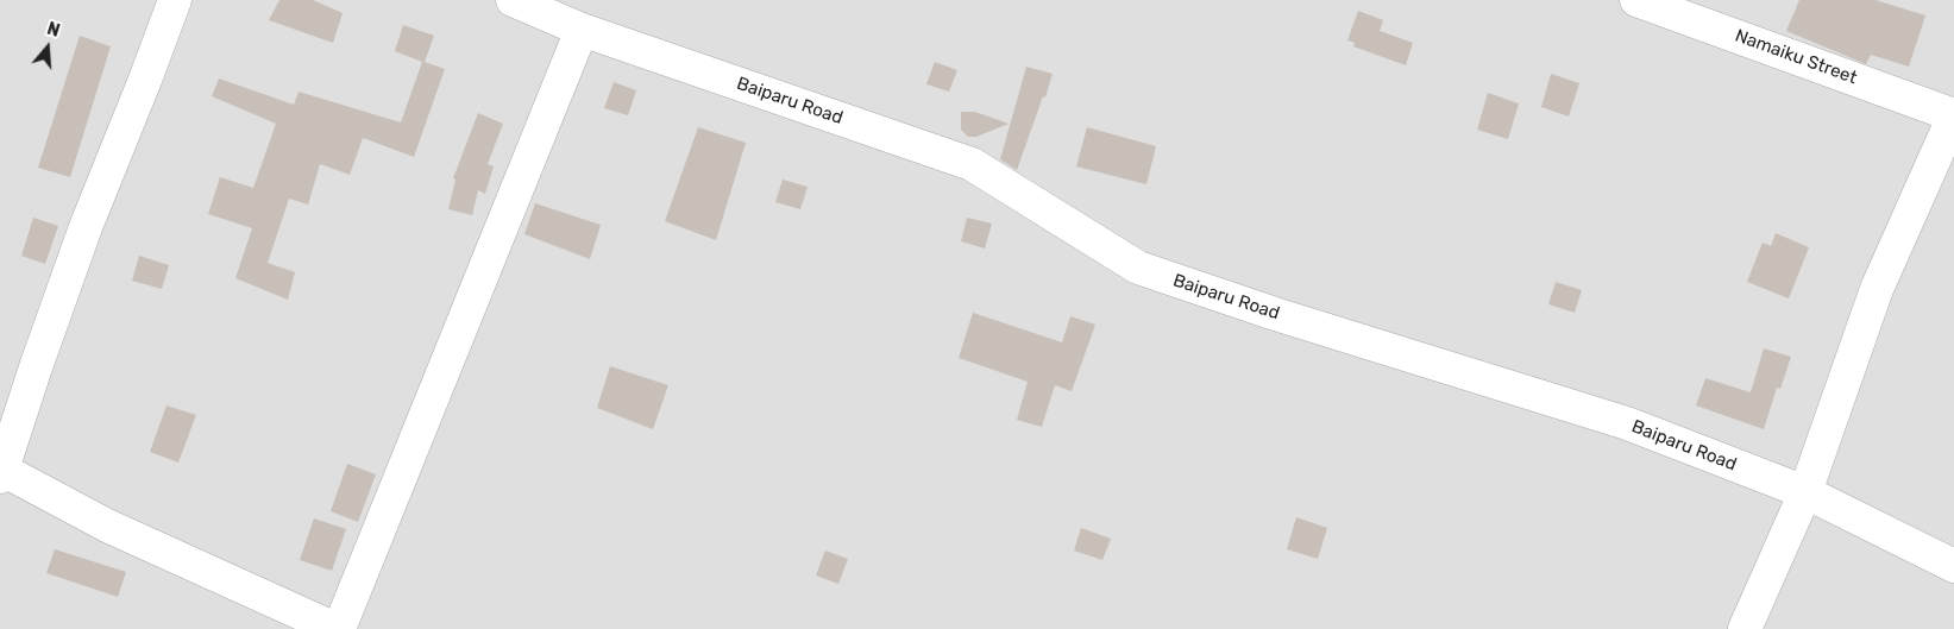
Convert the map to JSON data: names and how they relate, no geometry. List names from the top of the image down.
{
  "streets": {
    "street": ["Namaiku Street", "Baiparu Road"]
  },
  "north": "top"
}
